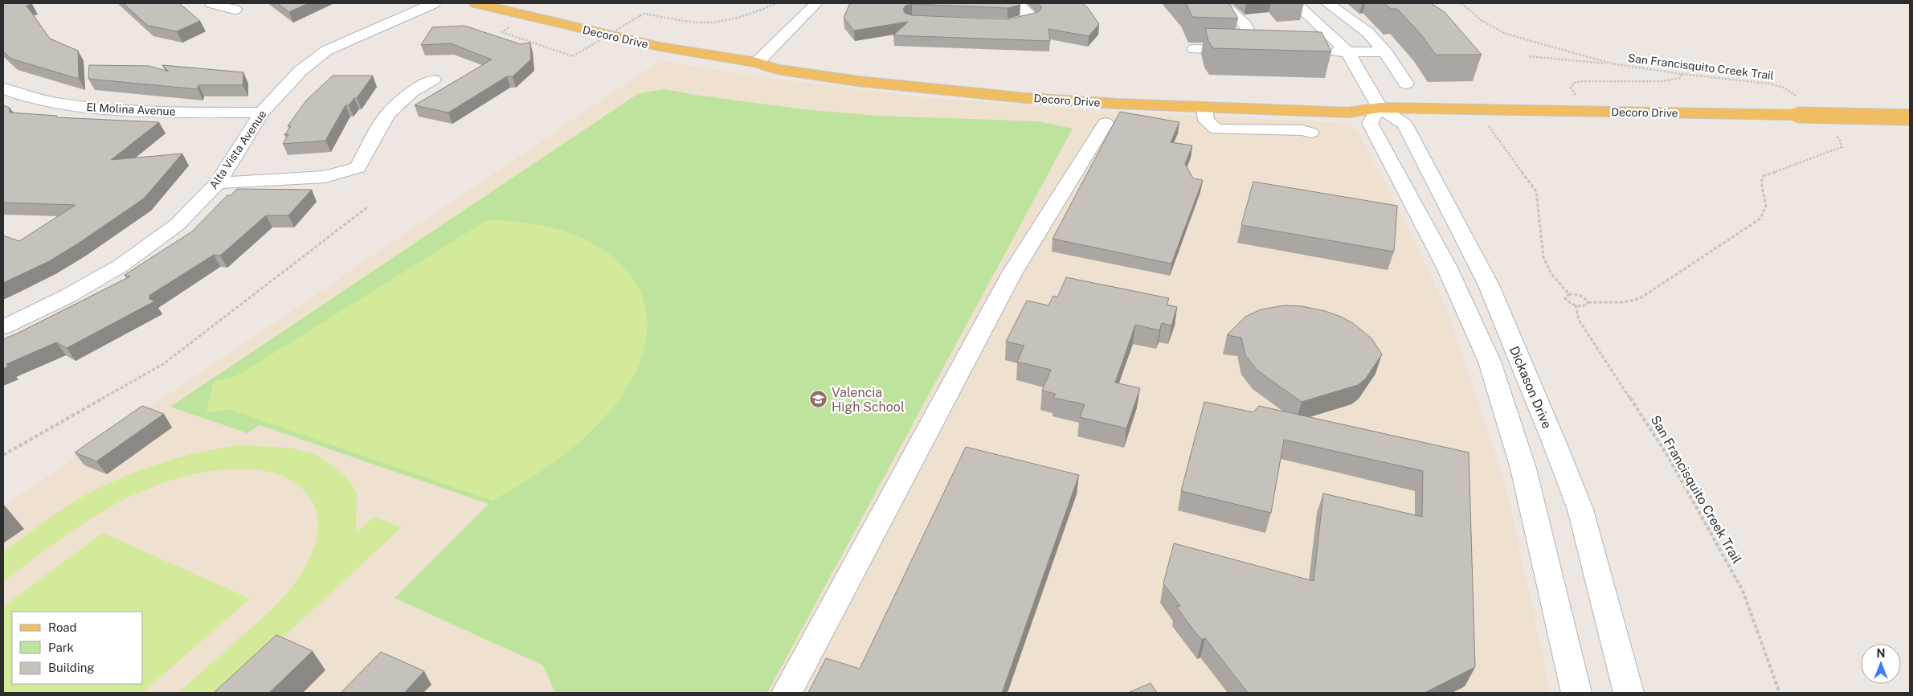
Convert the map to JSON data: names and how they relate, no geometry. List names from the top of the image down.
{
  "streets": {
    "main road": ["Decoro Drive"],
    "street": ["El Molina Avenue", "Alta Vista Avenue", "Dickason Drive"],
    "path": ["San Francisquito Creek Trail"]
  },
  "crossings": [
    ["Decoro Drive", "Dickason Drive"],
    ["El Molina Avenue", "Alta Vista Avenue"]
  ],
  "places": {
    "school or university": ["Valencia High School"]
  },
  "legend": ["Road", "Park", "Building"],
  "north": "top"
}
